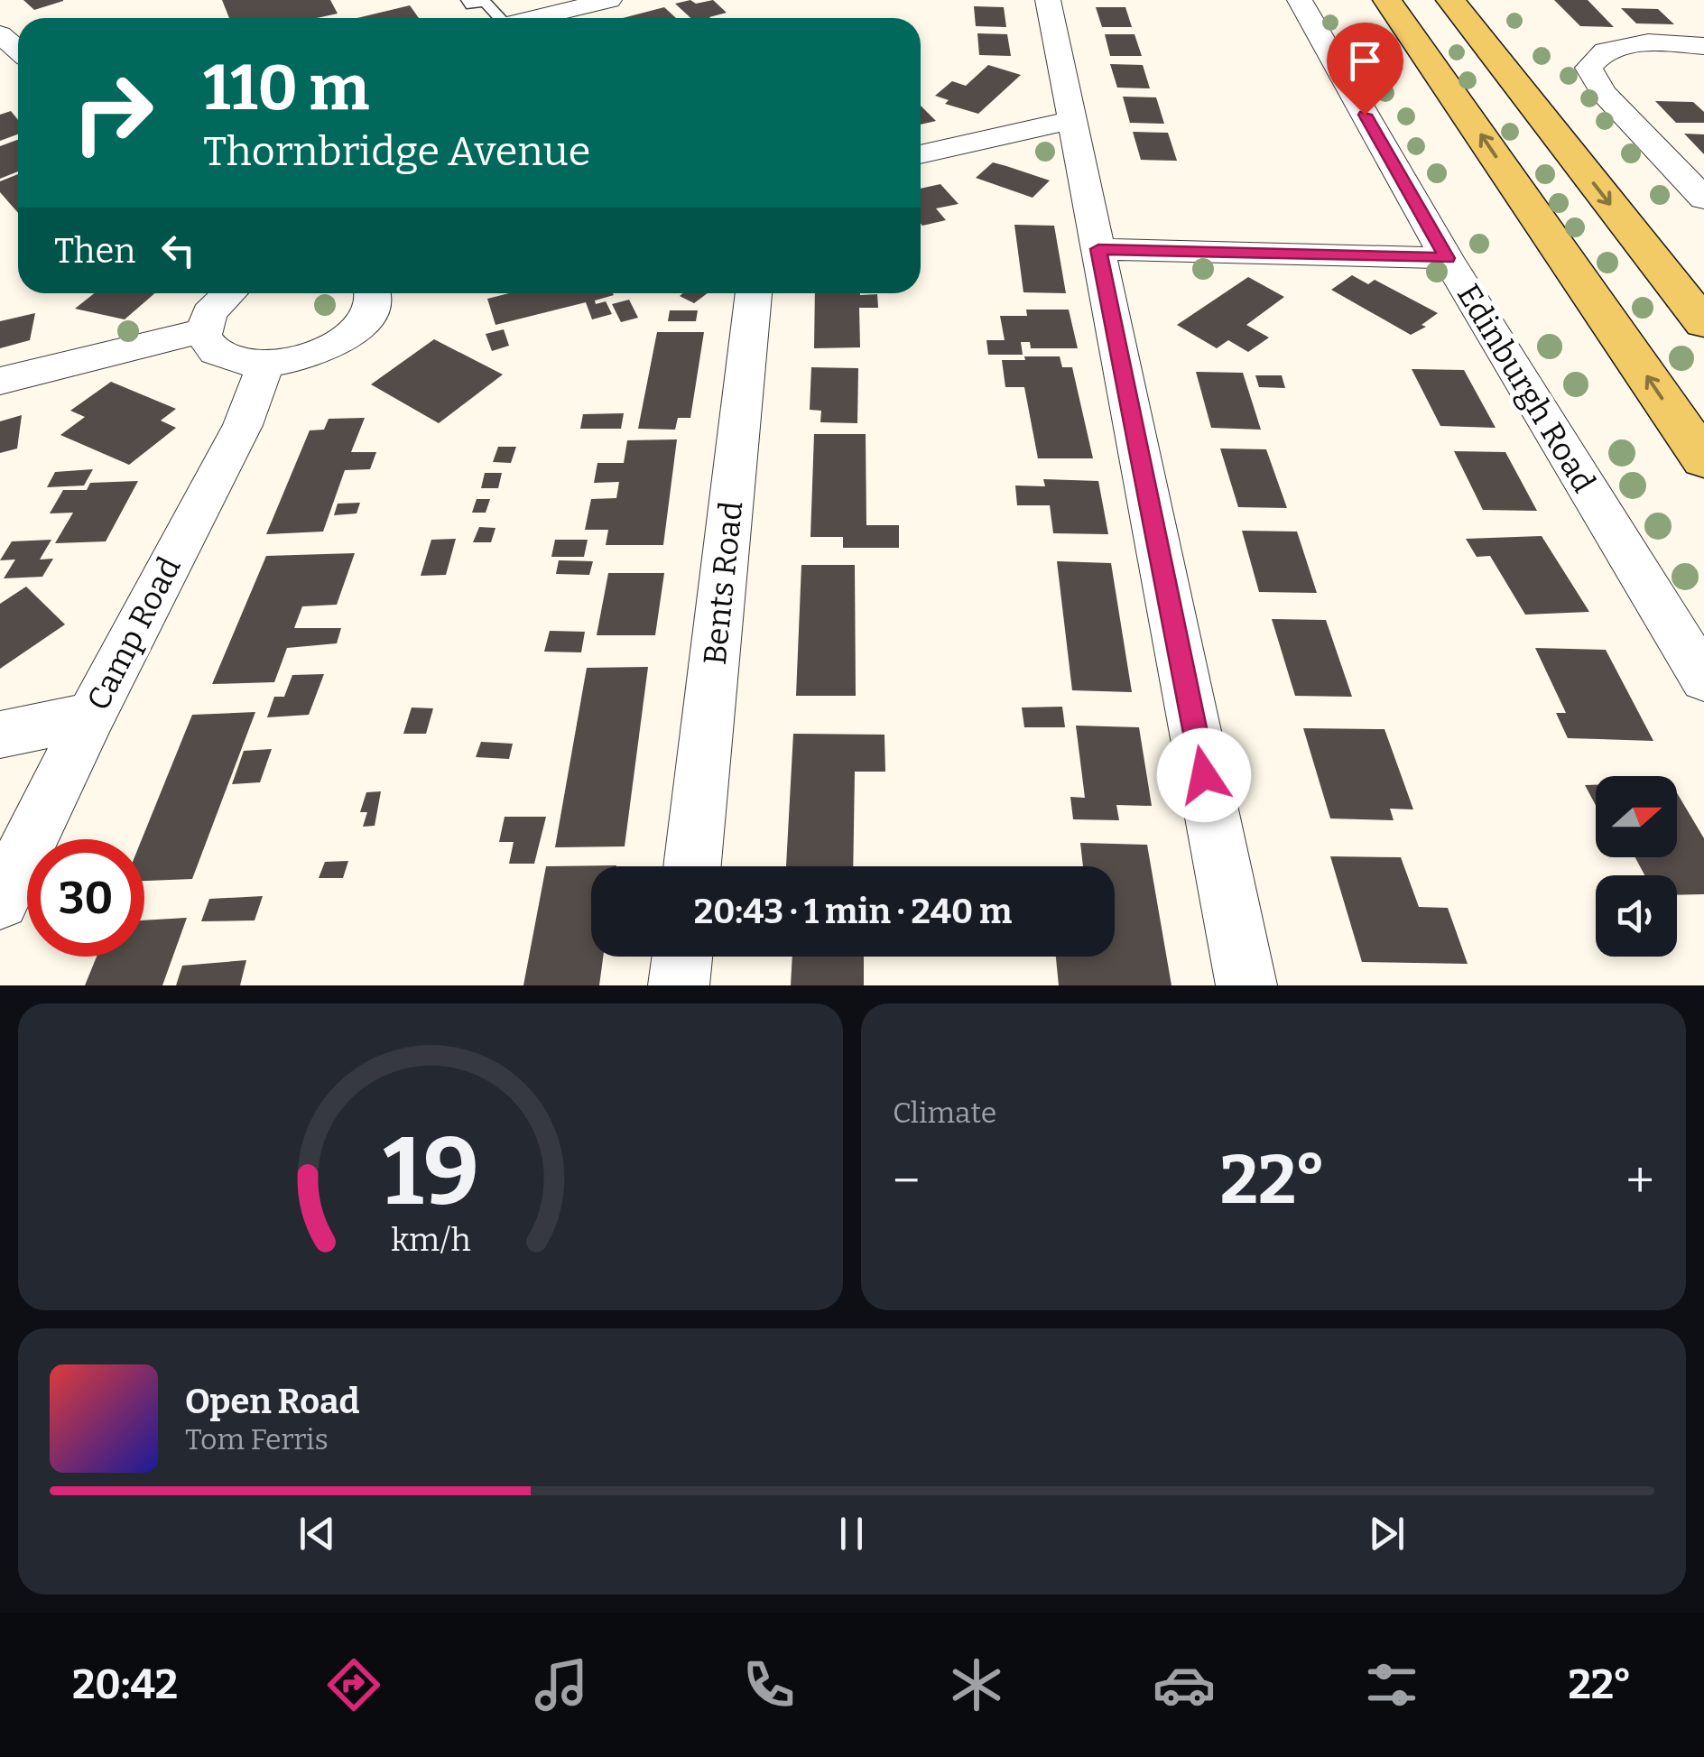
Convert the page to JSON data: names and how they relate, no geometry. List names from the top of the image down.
{
  "streets": {
    "street": ["Edinburgh Road", "Bents Road", "Camp Road"]
  },
  "north": "right",
  "page": {
    "turn": ["110 m", "Thornbridge Avenue"],
    "then": "Then",
    "limit": "30",
    "trip": "20:43 · 1 min · 240 m",
    "tile": "Climate",
    "heat": ["−", "22°", "+"],
    "song": ["Open Road", "Tom Ferris"],
    "tabs": ["20:42", "22°"],
    "gauge": ["19", "km/h"]
  }
}
